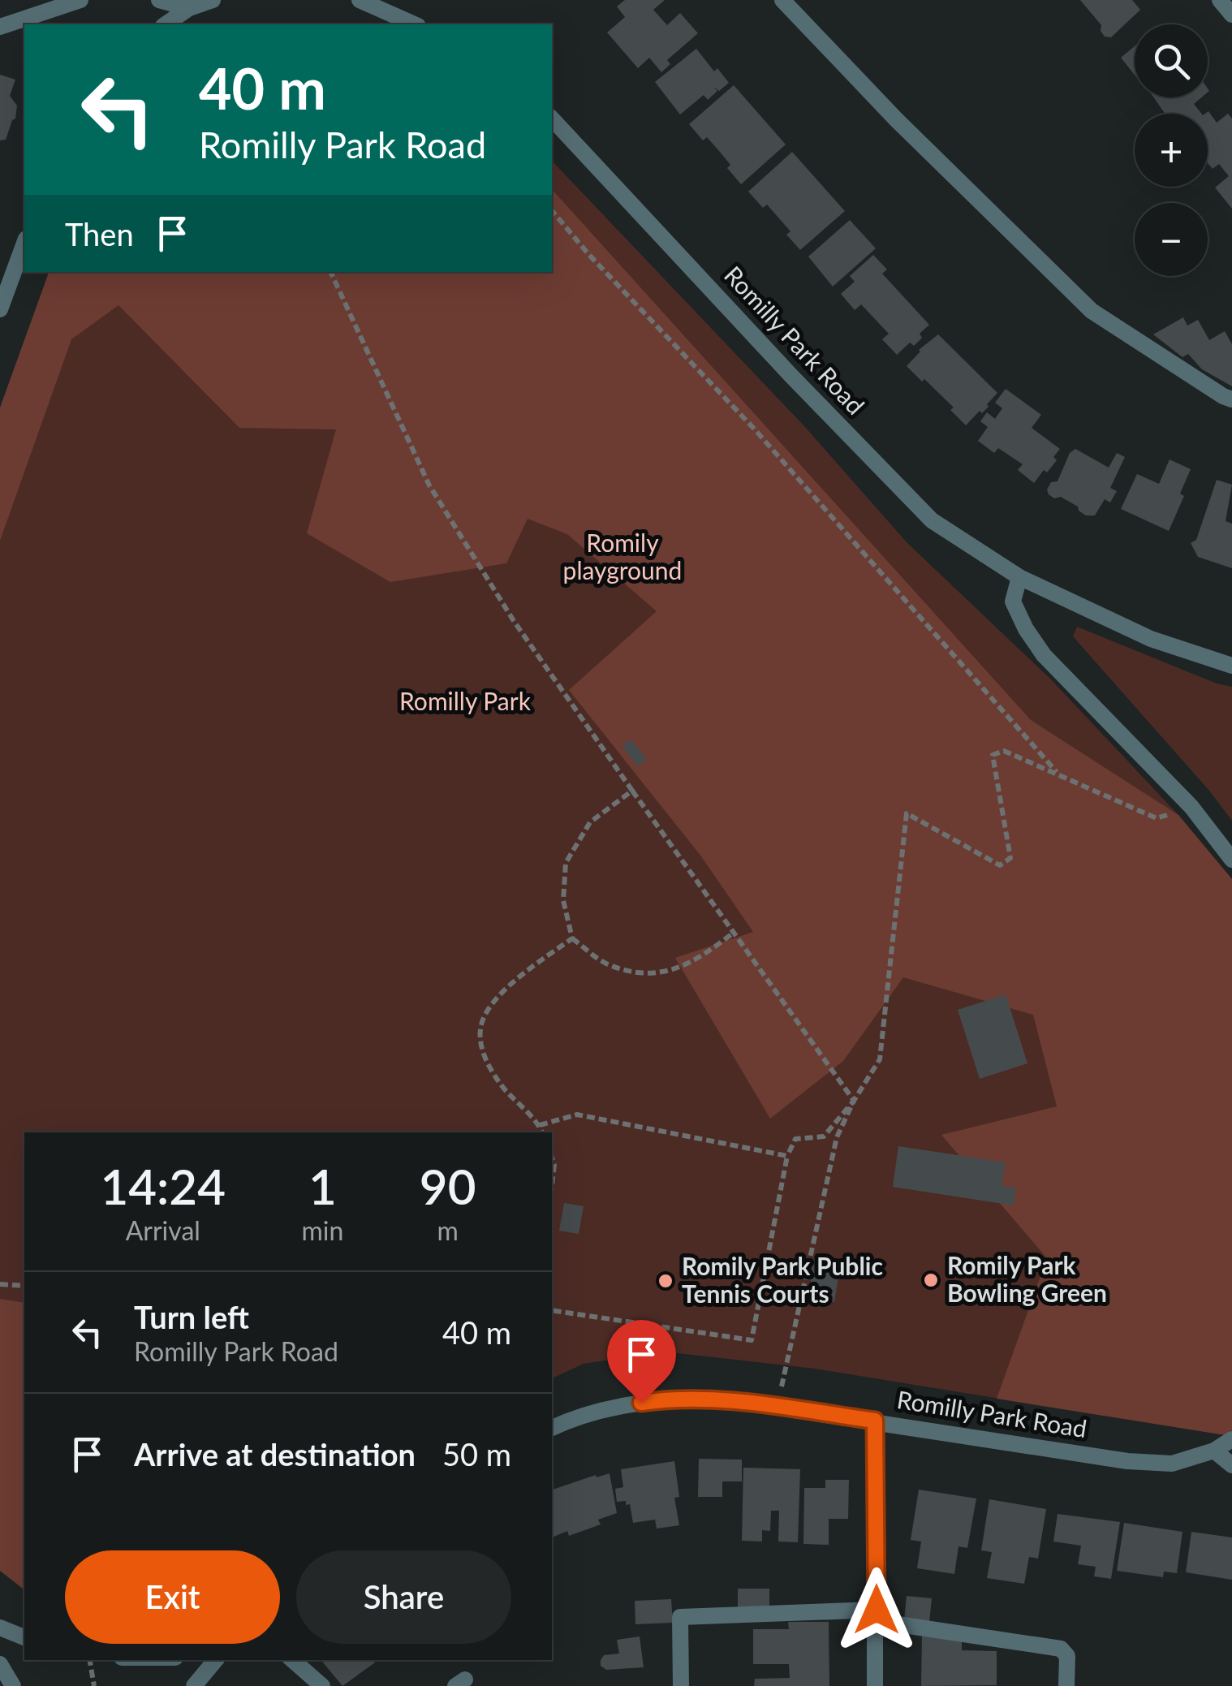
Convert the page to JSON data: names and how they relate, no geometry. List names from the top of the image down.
{
  "streets": {
    "street": ["Romilly Park Road"]
  },
  "parks": ["Romily playground", "Romilly Park"],
  "places": ["Romily Park Bowling Green", "Romily Park Public Tennis Courts"],
  "page": {
    "map_buttons": ["+", "−"],
    "turn": ["40 m", "Romilly Park Road"],
    "then": "Then",
    "eta": [
      "14:24",
      "Arrival",
      "1",
      "min",
      "90",
      "m"
    ],
    "list": [
      {
        "name": "Turn left",
        "note": "Romilly Park Road",
        "value": "40 m"
      },
      {
        "name": "Arrive at destination",
        "value": "50 m"
      }
    ],
    "buttons": ["Exit", "Share"]
  }
}
